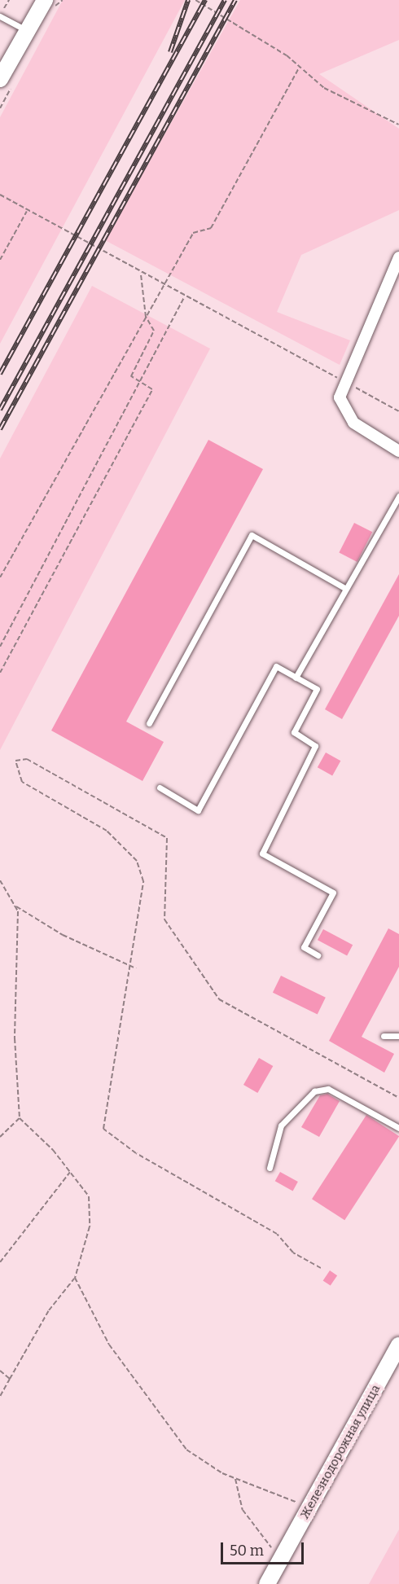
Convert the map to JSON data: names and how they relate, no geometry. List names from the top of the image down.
{
  "streets": {
    "street": ["Железнодорожная улица"]
  },
  "scale_bar": "50 m"
}
